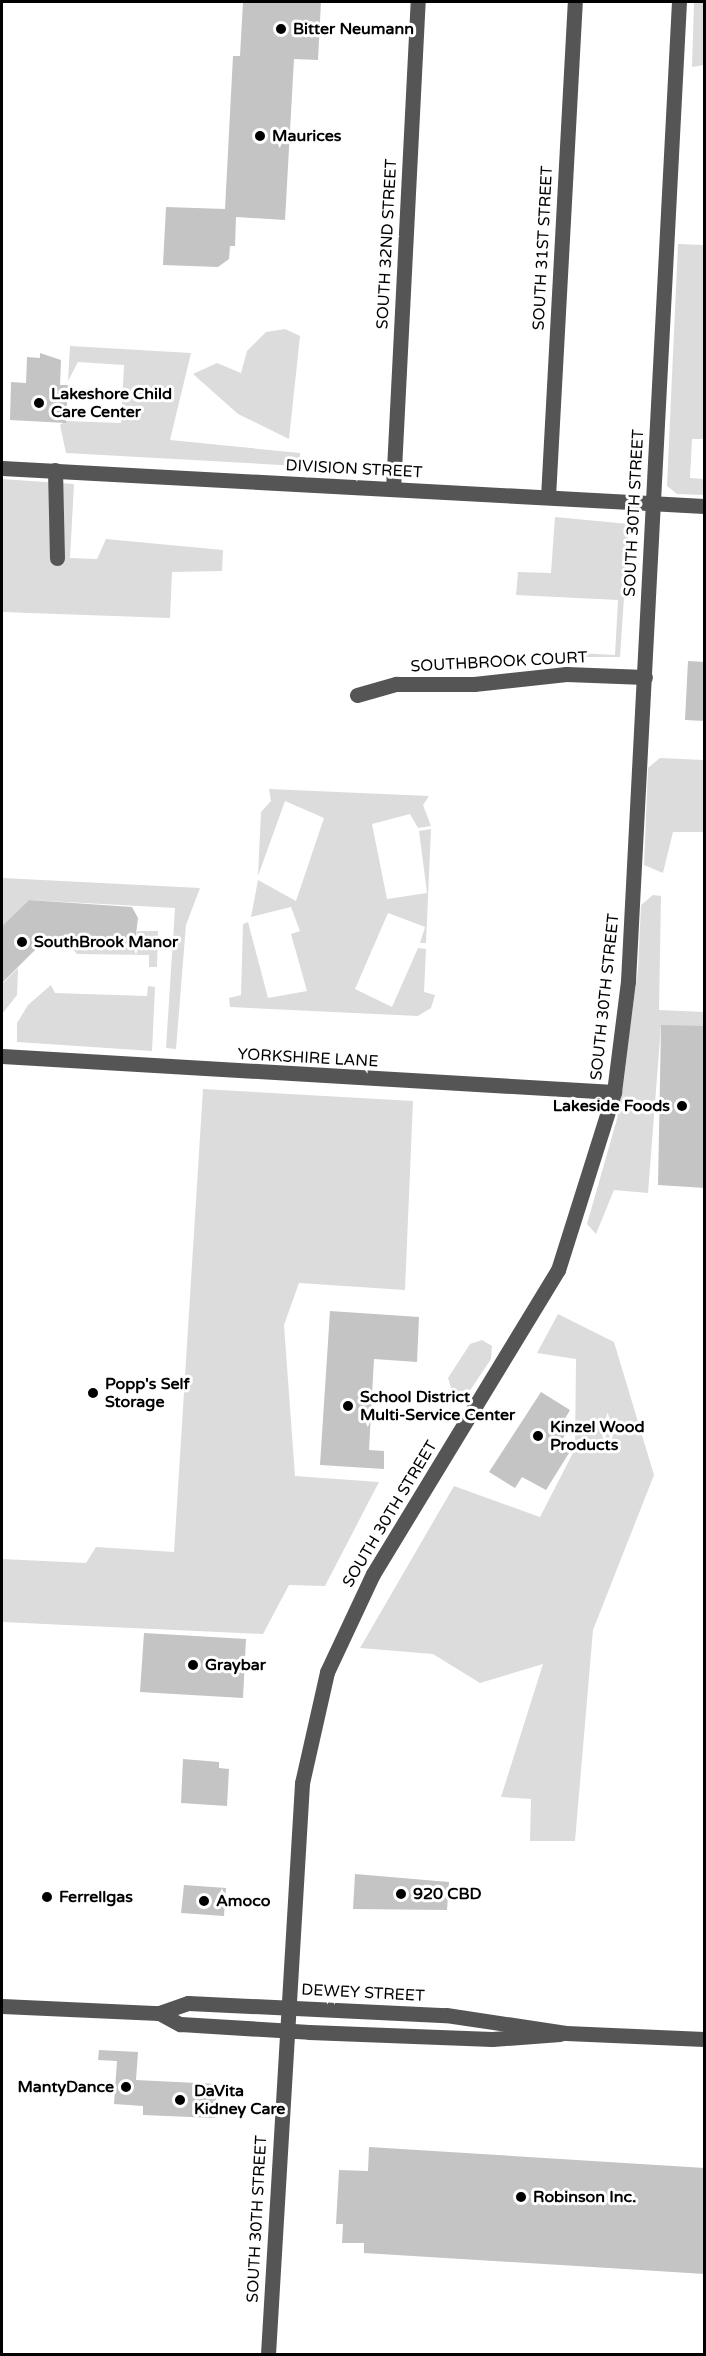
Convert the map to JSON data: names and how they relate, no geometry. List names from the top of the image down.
{
  "streets": {
    "street": [
      "SOUTH 32ND STREET",
      "SOUTH 31ST STREET",
      "DIVISION STREET",
      "SOUTH 30TH STREET",
      "SOUTHBROOK COURT",
      "YORKSHIRE LANE",
      "DEWEY STREET"
    ]
  },
  "crossings": [
    ["SOUTH 32ND STREET", "DIVISION STREET"],
    ["SOUTH 31ST STREET", "DIVISION STREET"],
    ["DIVISION STREET", "SOUTH 30TH STREET"],
    ["SOUTH 30TH STREET", "SOUTHBROOK COURT"],
    ["SOUTH 30TH STREET", "YORKSHIRE LANE"],
    ["SOUTH 30TH STREET", "DEWEY STREET"]
  ],
  "places": [
    "Bitter Neumann",
    "Maurices",
    "Lakeshore Child Care Center",
    "SouthBrook Manor",
    "Lakeside Foods",
    "Popp's Self Storage",
    "School District Multi-Service Center",
    "Kinzel Wood Products",
    "Graybar",
    "920 CBD",
    "Ferrellgas",
    "Amoco",
    "MantyDance",
    "DaVita Kidney Care",
    "Robinson Inc."
  ]
}
